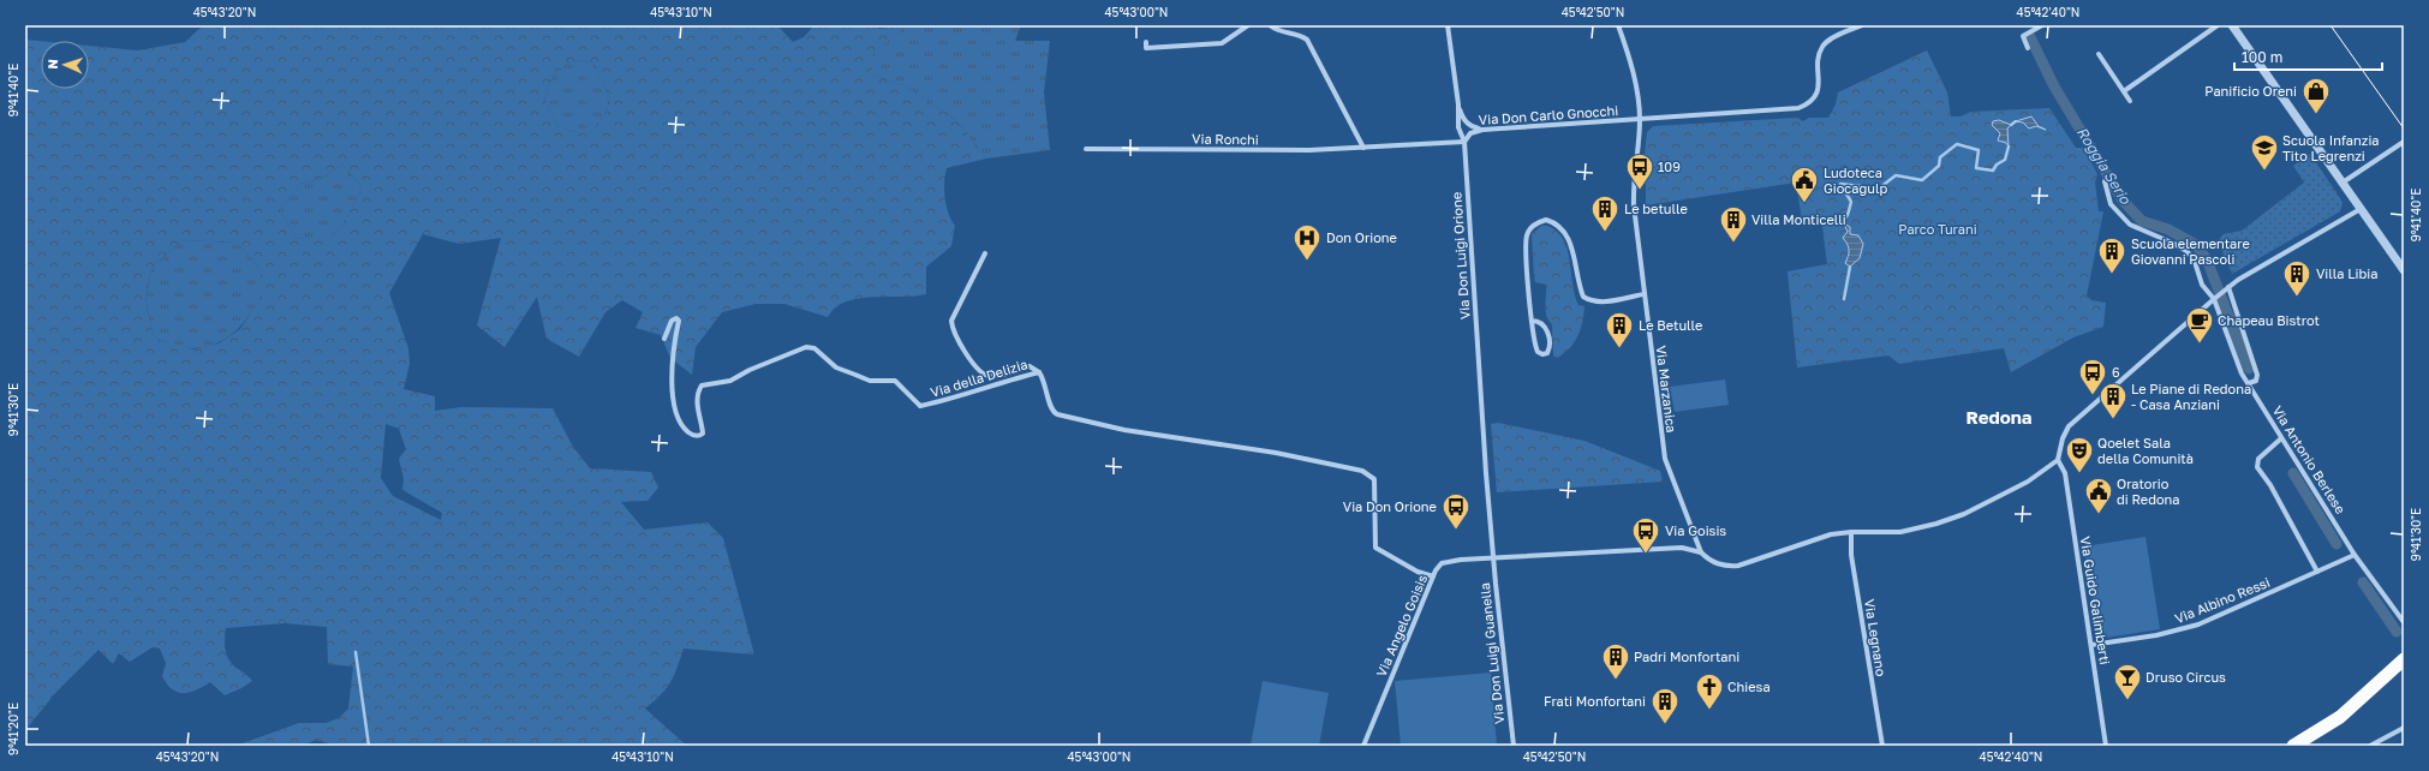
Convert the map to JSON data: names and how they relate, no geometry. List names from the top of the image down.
{
  "streets": {
    "street": [
      "Via Don Carlo Gnocchi",
      "Via Ronchi",
      "Via Don Luigi Orione",
      "Via della Delizia",
      "Via Marzanica",
      "Via Antonio Berlese",
      "Via Guido Galimberti",
      "Via Albino Ressi",
      "Via Angelo Goisis",
      "Via Legnano",
      "Via Don Luigi Guanella"
    ]
  },
  "crossings": [
    ["Via Don Carlo Gnocchi", "Via Ronchi"],
    ["Via Don Carlo Gnocchi", "Via Don Luigi Orione"],
    ["Via Don Carlo Gnocchi", "Via Marzanica"],
    ["Via Ronchi", "Via Don Luigi Orione"],
    ["Via Don Luigi Orione", "Via Angelo Goisis"],
    ["Via Don Luigi Orione", "Via Don Luigi Guanella"],
    ["Via della Delizia", "Via Angelo Goisis"],
    ["Via Marzanica", "Via Angelo Goisis"],
    ["Via Antonio Berlese", "Via Albino Ressi"],
    ["Via Guido Galimberti", "Via Albino Ressi"],
    ["Via Guido Galimberti", "Via Angelo Goisis"],
    ["Via Angelo Goisis", "Via Legnano"],
    ["Via Angelo Goisis", "Via Don Luigi Guanella"]
  ],
  "districts": ["Redona"],
  "water": ["Roggia Serio"],
  "parks": ["Parco Turani"],
  "places": {
    "shop": ["Panificio Oreni"],
    "school or university": ["Scuola Infanzia Tito Legrenzi"],
    "bus stop": [
      "109",
      "6",
      "Via Don Orione",
      "Via Goisis"
    ],
    "public building": ["Ludoteca Giocagulp", "Oratorio di Redona"],
    "building": [
      "Le betulle",
      "Villa Monticelli",
      "Scuola elementare Giovanni Pascoli",
      "Villa Libia",
      "Le Betulle",
      "Le Piane di Redona - Casa Anziani",
      "Padri Monfortani",
      "Frati Monfortani"
    ],
    "hospital": ["Don Orione"],
    "cafe": ["Chapeau Bistrot"],
    "theatre": ["Qoelet Sala della Comunità"],
    "bar": ["Druso Circus"],
    "church": ["Chiesa"]
  },
  "scale_bar": "100 m",
  "north": "left",
  "coordinates": [
    "45°43'20\"N",
    "45°43'10\"N",
    "45°43'00\"N",
    "45°42'50\"N",
    "45°42'40\"N",
    "9°41'40\"E",
    "9°41'30\"E",
    "9°41'20\"E"
  ]
}
